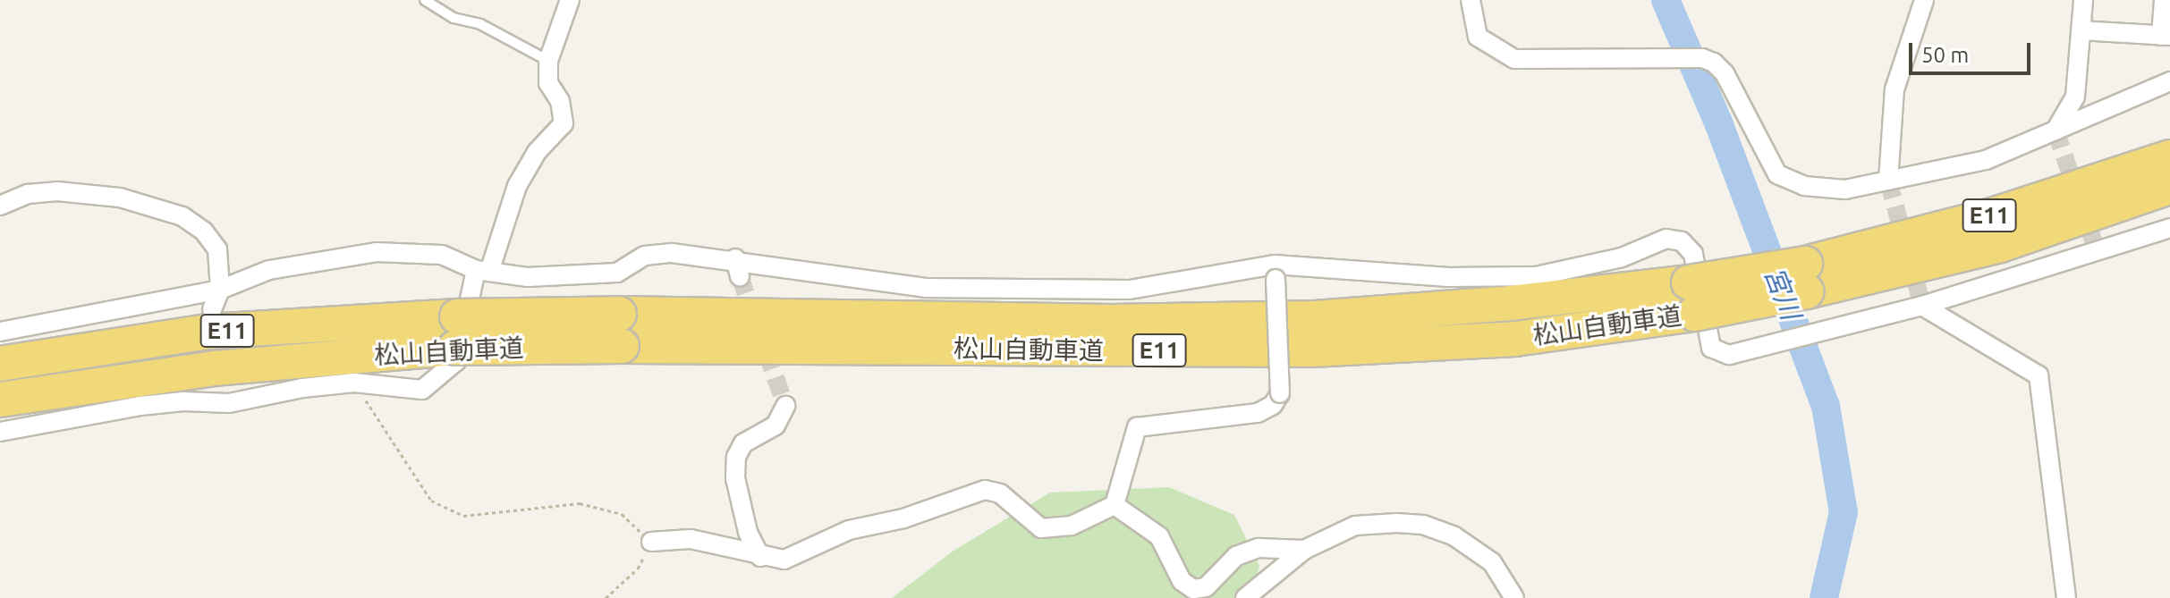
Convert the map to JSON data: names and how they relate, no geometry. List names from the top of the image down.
{
  "streets": {
    "highway": ["E11", "松山自動車道"]
  },
  "water": ["宮川"],
  "scale_bar": "50 m"
}
